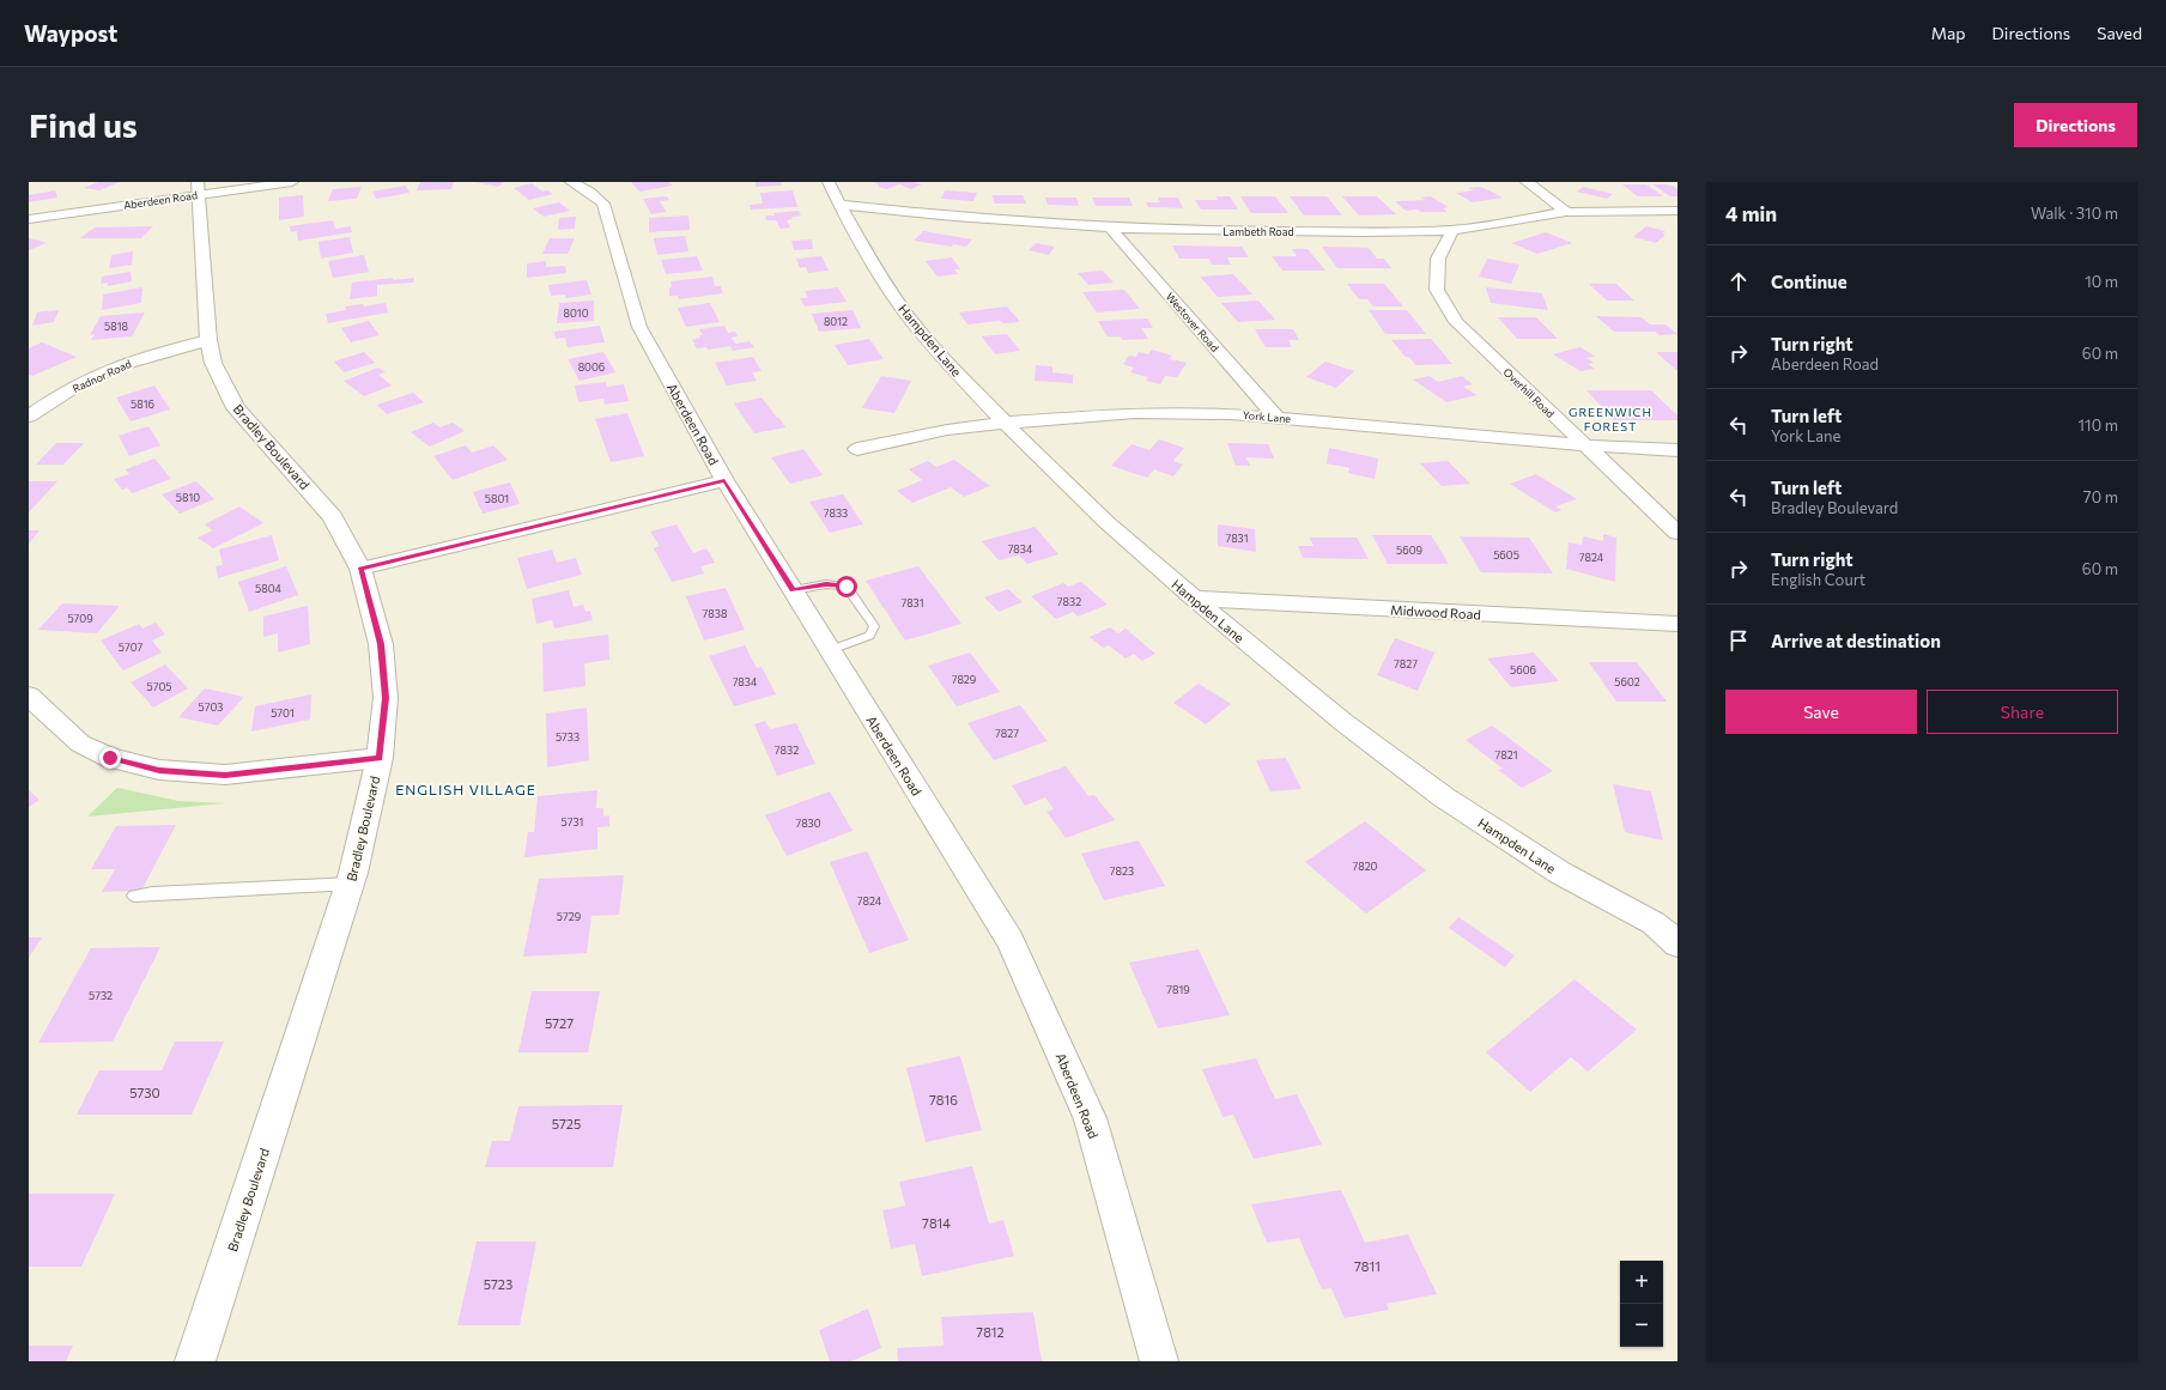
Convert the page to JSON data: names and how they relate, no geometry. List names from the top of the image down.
{
  "streets": {
    "main road": ["Bradley Boulevard"],
    "street": [
      "Aberdeen Road",
      "Lambeth Road",
      "Westover Road",
      "Hampden Lane",
      "Radnor Road",
      "Overhill Road",
      "York Lane",
      "Midwood Road"
    ]
  },
  "crossings": [
    ["Aberdeen Road", "Bradley Boulevard"],
    ["Lambeth Road", "Westover Road"],
    ["Lambeth Road", "Hampden Lane"],
    ["Lambeth Road", "Overhill Road"],
    ["Westover Road", "York Lane"],
    ["Hampden Lane", "York Lane"],
    ["Hampden Lane", "Midwood Road"],
    ["Radnor Road", "Bradley Boulevard"],
    ["Overhill Road", "York Lane"]
  ],
  "districts": ["GREENWICH FOREST", "ENGLISH VILLAGE"],
  "house_numbers": [
    "8010",
    "8012",
    "5818",
    "8006",
    "5816",
    "5810",
    "5801",
    "7833",
    "7831",
    "7834",
    "5609",
    "5605",
    "7824",
    "5804",
    "7832",
    "7831",
    "7838",
    "5709",
    "5707",
    "7827",
    "5606",
    "7829",
    "7834",
    "5602",
    "5705",
    "5703",
    "5701",
    "7827",
    "5733",
    "7832",
    "7821",
    "5731",
    "7830",
    "7820",
    "7823",
    "7824",
    "5729",
    "7819",
    "5732",
    "5727",
    "5730",
    "7816",
    "5725",
    "7814",
    "7811",
    "5723",
    "7812"
  ],
  "page": {
    "header": "Waypost",
    "nav": ["Map", "Directions", "Saved"],
    "buttons": [
      "Directions",
      ["Save", "Share"]
    ],
    "title": "Find us",
    "heading": ["4 min", "Walk · 310 m"],
    "list": [
      ["Continue", "10 m"],
      ["Turn right", "Aberdeen Road", "60 m"],
      ["Turn left", "York Lane", "110 m"],
      ["Turn left", "Bradley Boulevard", "70 m"],
      ["Turn right", "English Court", "60 m"],
      "Arrive at destination"
    ],
    "map_buttons": ["+", "−"]
  }
}
